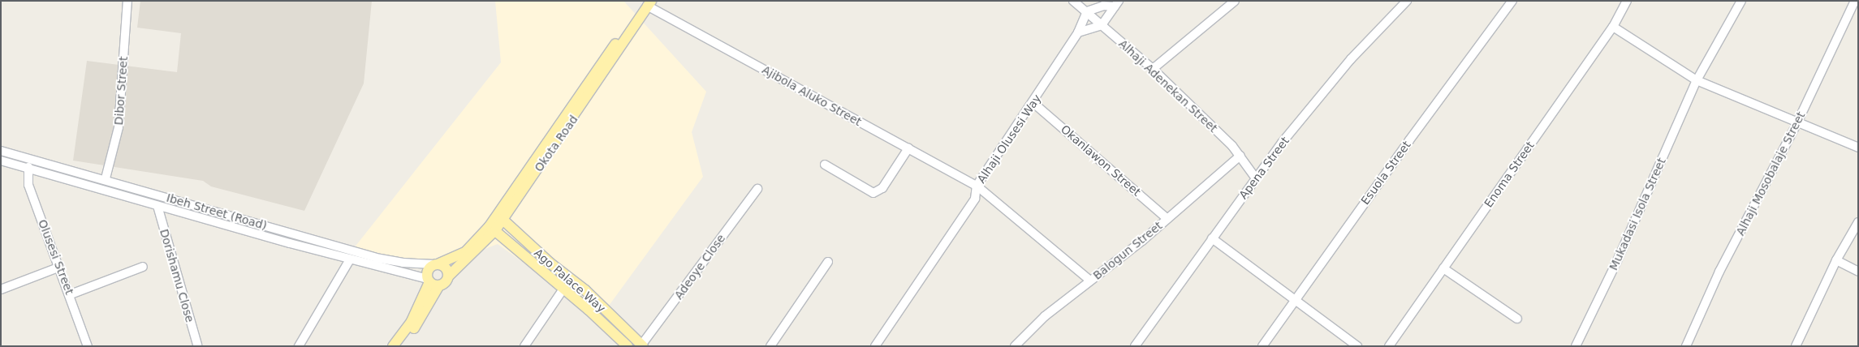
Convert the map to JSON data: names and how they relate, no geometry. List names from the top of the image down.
{
  "streets": {
    "main road": ["Okota Road", "Ago Palace Way"],
    "street": [
      "Alhaji Adenekan Street",
      "Dibor Street",
      "Ajibola Aluko Street",
      "Alhaji Olusesi Way",
      "Okanlawon Street",
      "Apena Street",
      "Esuola Street",
      "Alhaji Mosobalaje Street",
      "Enoma Street",
      "Ibeh Street (Road)",
      "Mukadasi Isola Street",
      "Balogun Street",
      "Olusesi Street",
      "Adeoye Close",
      "Dorishamu Close"
    ]
  },
  "crossings": [
    ["Alhaji Adenekan Street", "Alhaji Olusesi Way"],
    ["Alhaji Adenekan Street", "Apena Street"],
    ["Alhaji Adenekan Street", "Balogun Street"],
    ["Dibor Street", "Ibeh Street (Road)"],
    ["Ajibola Aluko Street", "Alhaji Olusesi Way"],
    ["Ajibola Aluko Street", "Okota Road"],
    ["Ajibola Aluko Street", "Balogun Street"],
    ["Alhaji Olusesi Way", "Okanlawon Street"],
    ["Okota Road", "Ibeh Street (Road)"],
    ["Okota Road", "Ago Palace Way"],
    ["Okanlawon Street", "Balogun Street"],
    ["Ibeh Street (Road)", "Olusesi Street"],
    ["Ibeh Street (Road)", "Dorishamu Close"],
    ["Adeoye Close", "Ago Palace Way"]
  ]
}
